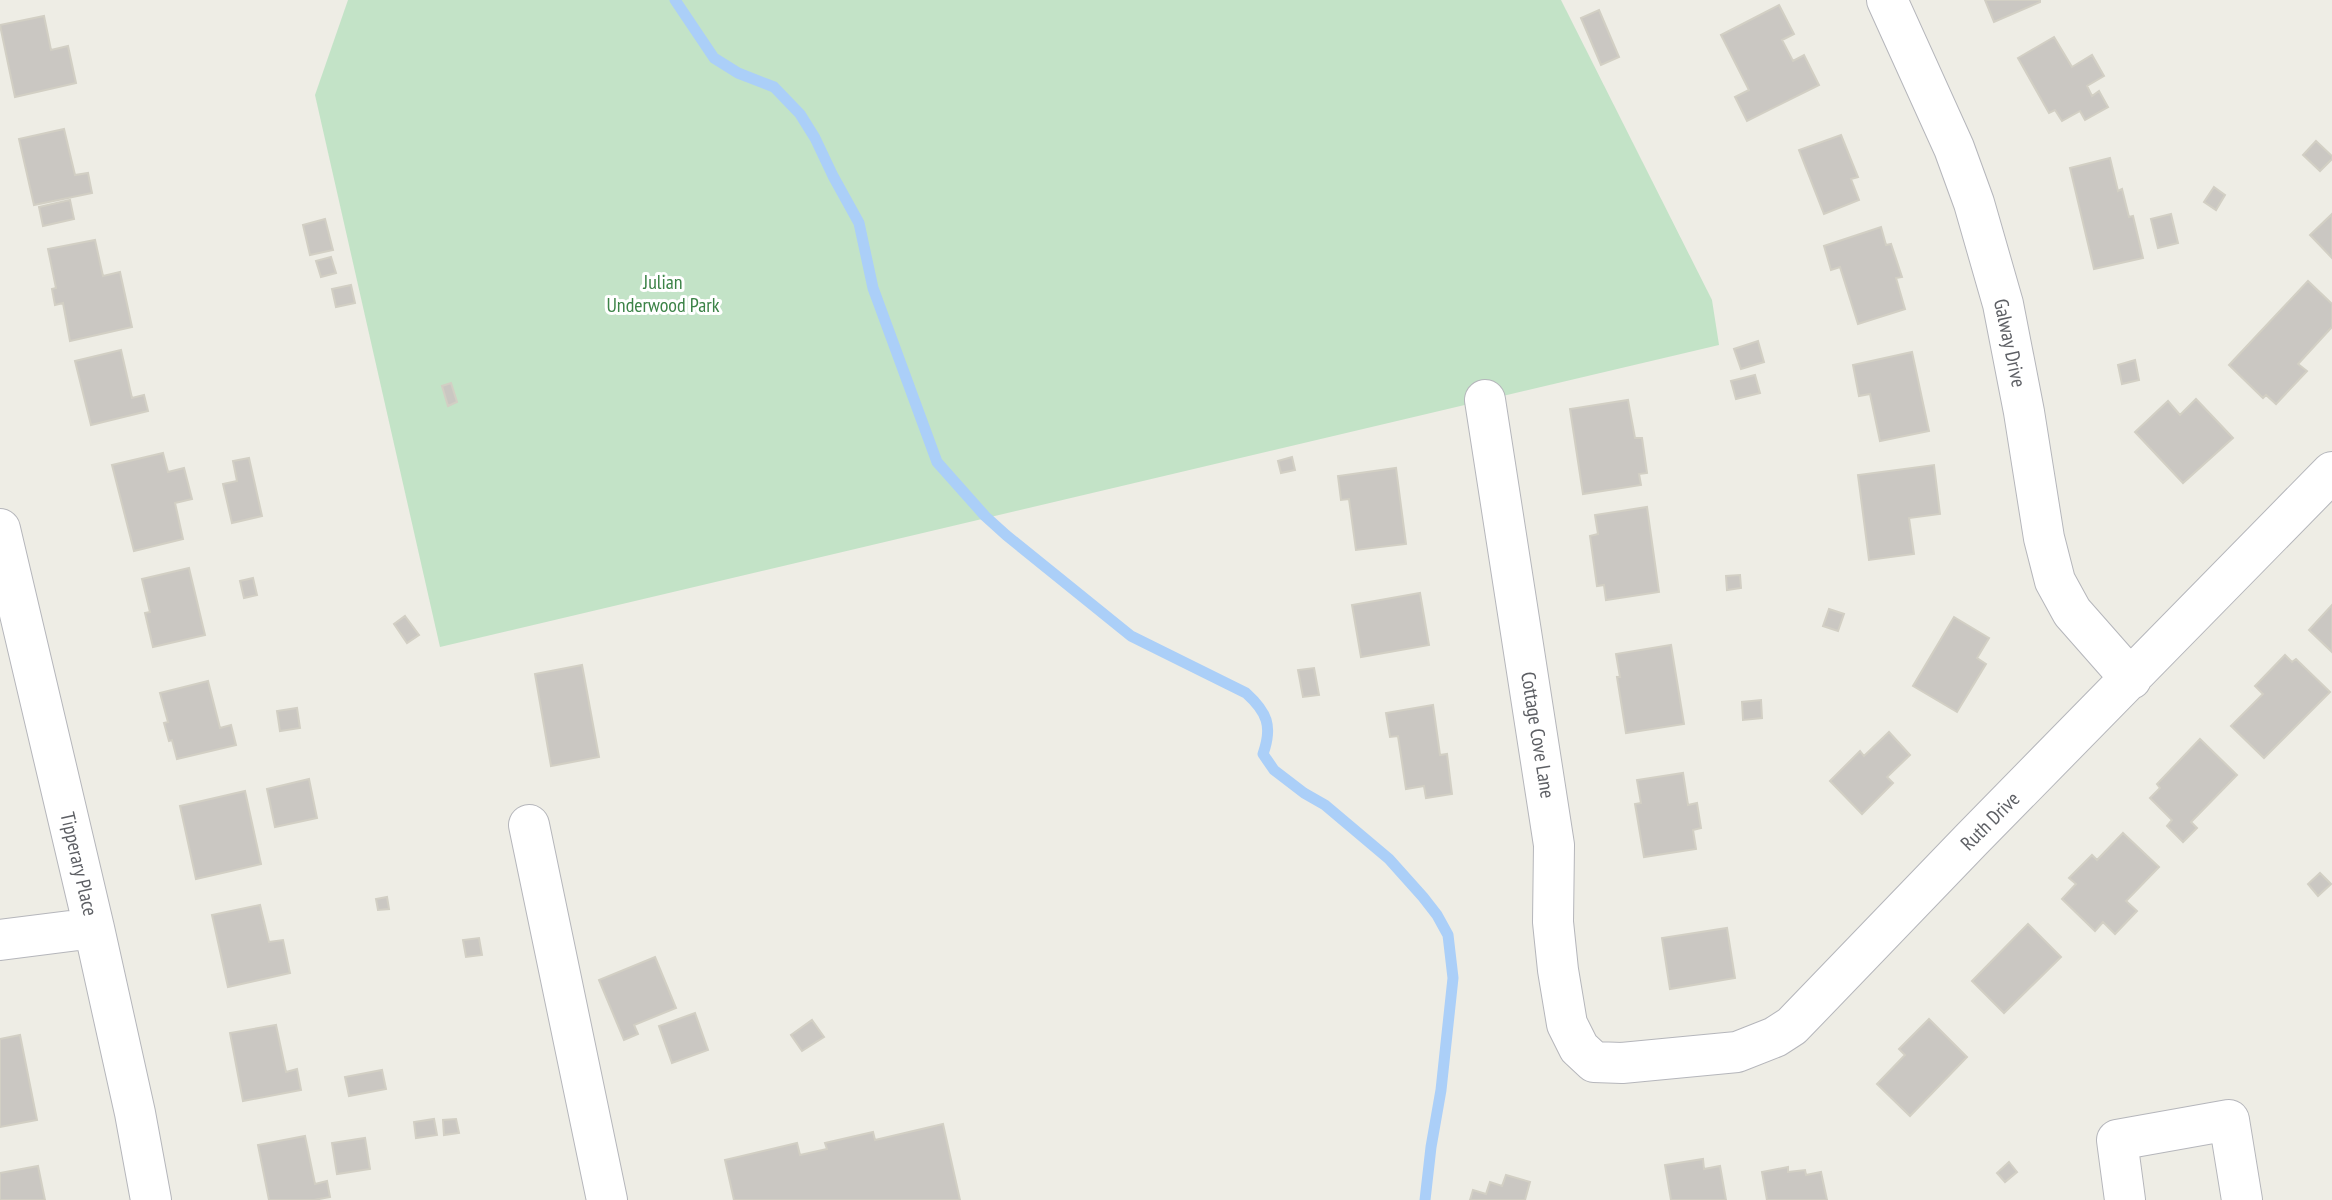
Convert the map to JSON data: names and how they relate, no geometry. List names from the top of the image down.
{
  "streets": {
    "street": [
      "Galway Drive",
      "Cottage Cove Lane",
      "Ruth Drive",
      "Tipperary Place"
    ]
  },
  "crossings": [
    ["Galway Drive", "Ruth Drive"],
    ["Cottage Cove Lane", "Ruth Drive"]
  ],
  "parks": ["Julian Underwood Park"]
}
